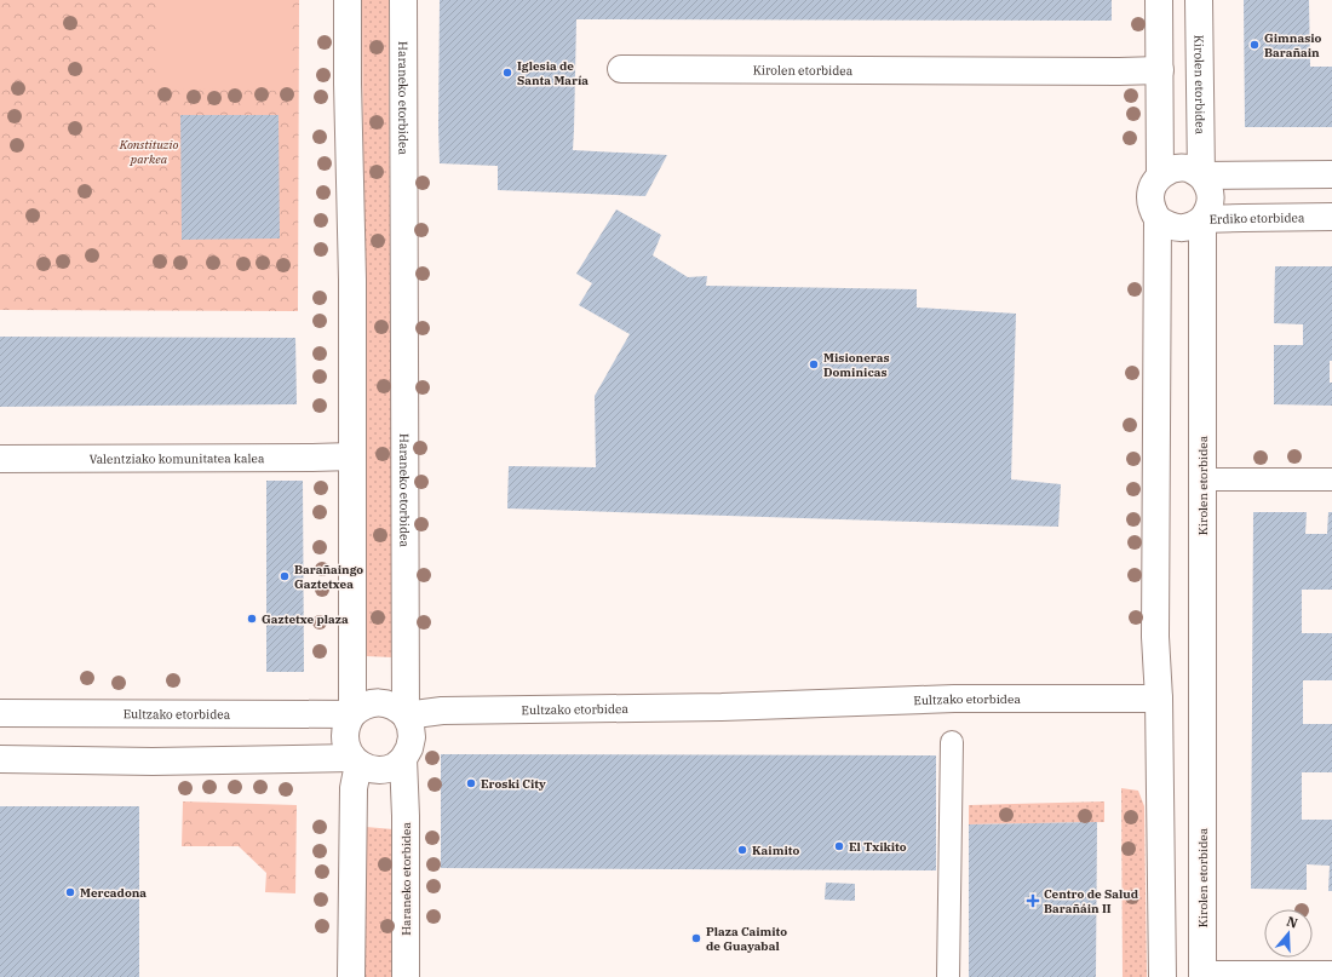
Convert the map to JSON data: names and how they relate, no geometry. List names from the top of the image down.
{
  "streets": {
    "street": [
      "Kirolen etorbidea",
      "Haraneko etorbidea",
      "Erdiko etorbidea",
      "Valentziako komunitatea kalea",
      "Eultzako etorbidea"
    ]
  },
  "crossings": [
    ["Kirolen etorbidea", "Erdiko etorbidea"],
    ["Haraneko etorbidea", "Eultzako etorbidea"]
  ],
  "parks": ["Konstituzio parkea"],
  "places": {
    "other": [
      "Gimnasio Barañain",
      "Iglesia de Santa María",
      "Misioneras Dominicas",
      "Barañaingo Gaztetxea",
      "Gaztetxe plaza",
      "Eroski City",
      "El Txikito",
      "Kaimito",
      "Mercadona",
      "Plaza Caimito de Guayabal"
    ],
    "health": ["Centro de Salud Barañáin II"]
  },
  "north": "top"
}
